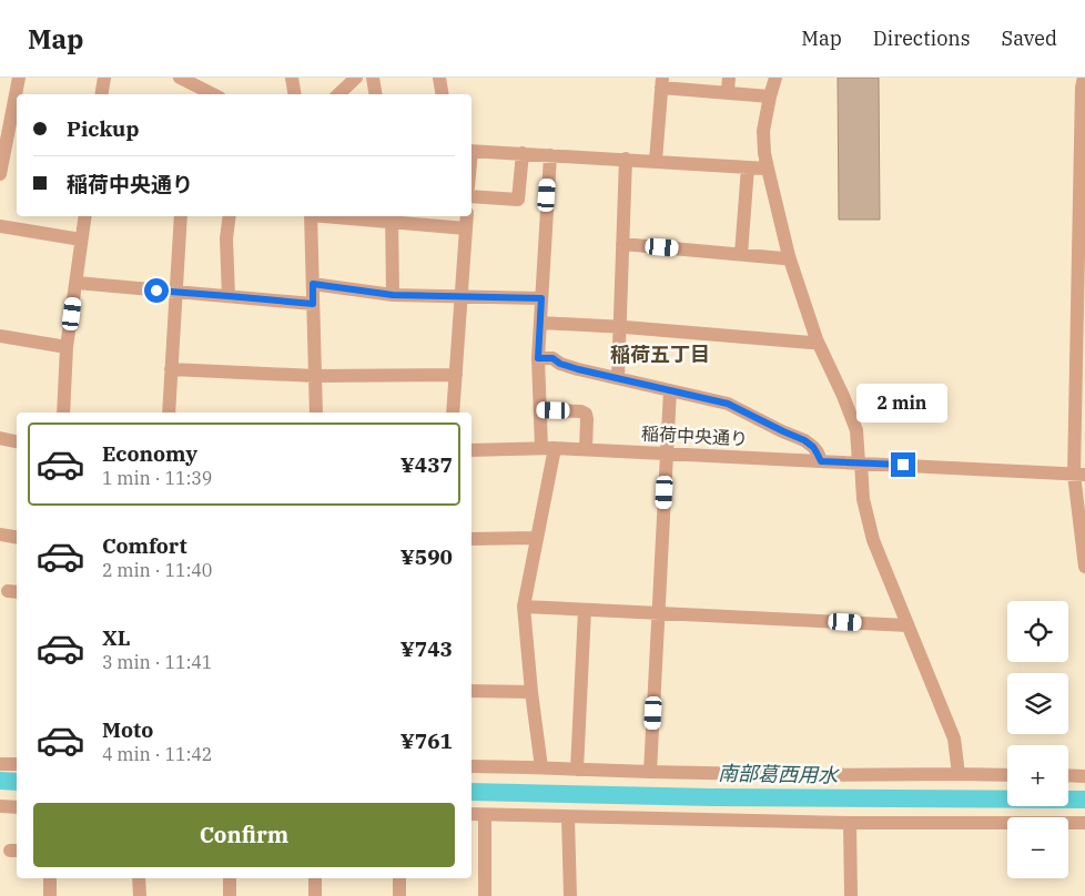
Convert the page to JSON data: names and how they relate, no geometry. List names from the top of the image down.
{
  "streets": {
    "street": ["稲荷中央通り"]
  },
  "districts": ["稲荷五丁目"],
  "water": ["南部葛西用水"],
  "page": {
    "header": "Map",
    "nav": ["Map", "Directions", "Saved"],
    "banner": ["Pickup", "稲荷中央通り"],
    "bubble": "2 min",
    "list": [
      {
        "name": "Economy",
        "note": "1 min · 11:39",
        "value": "¥437"
      },
      {
        "name": "Comfort",
        "note": "2 min · 11:40",
        "value": "¥590"
      },
      {
        "name": "XL",
        "note": "3 min · 11:41",
        "value": "¥743"
      },
      {
        "name": "Moto",
        "note": "4 min · 11:42",
        "value": "¥761"
      }
    ],
    "map_buttons": ["+", "−"],
    "buttons": "Confirm"
  }
}
